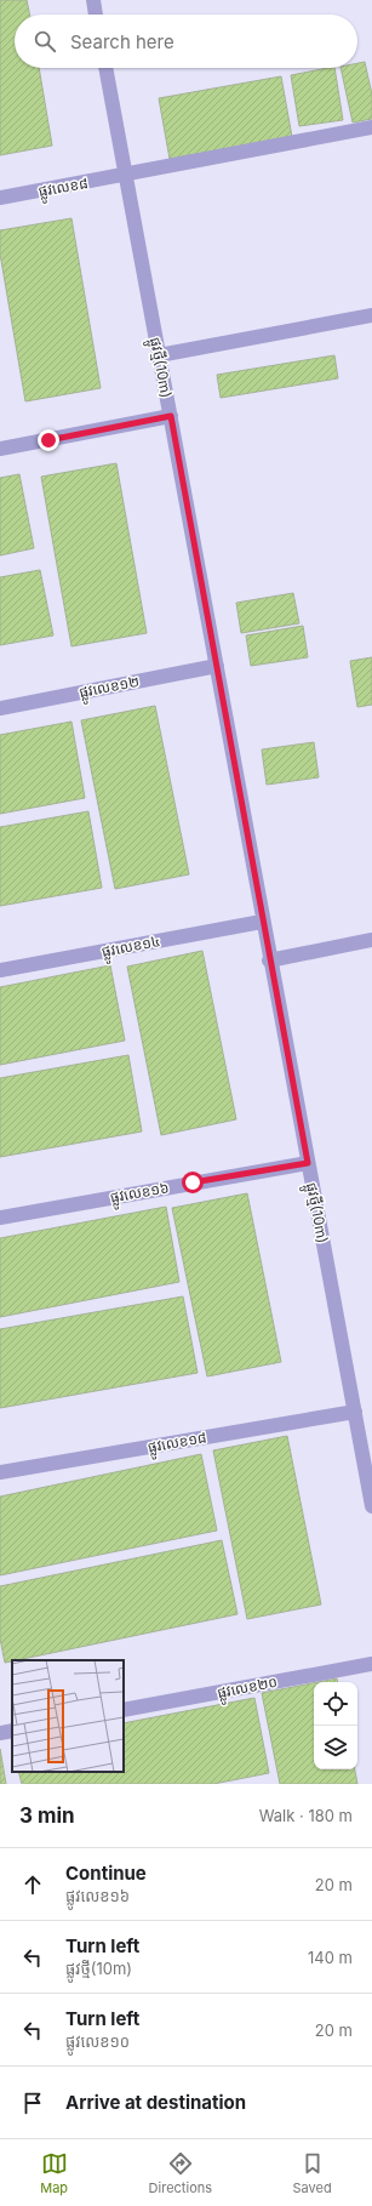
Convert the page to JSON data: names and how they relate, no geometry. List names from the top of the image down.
{
  "streets": {
    "street": [
      "ផ្លូវលេខ៨",
      "ផ្លូវថ្មី(10m)",
      "ផ្លូវលេខ១២",
      "ផ្លូវលេខ១៤",
      "ផ្លូវលេខ១៦",
      "ផ្លូវលេខ១៨",
      "ផ្លូវលេខ២០"
    ]
  },
  "crossings": [
    ["ផ្លូវលេខ៨", "ផ្លូវថ្មី(10m)"],
    ["ផ្លូវថ្មី(10m)", "ផ្លូវលេខ១២"],
    ["ផ្លូវថ្មី(10m)", "ផ្លូវលេខ១៤"],
    ["ផ្លូវថ្មី(10m)", "ផ្លូវលេខ១៦"],
    ["ផ្លូវថ្មី(10m)", "ផ្លូវលេខ១៨"]
  ],
  "page": {
    "search": "Search here",
    "heading": ["3 min", "Walk · 180 m"],
    "list": [
      ["Continue", "ផ្លូវលេខ១៦", "20 m"],
      ["Turn left", "ផ្លូវថ្មី(10m)", "140 m"],
      ["Turn left", "ផ្លូវលេខ១០", "20 m"],
      "Arrive at destination"
    ],
    "nav": ["Map", "Directions", "Saved"]
  }
}
